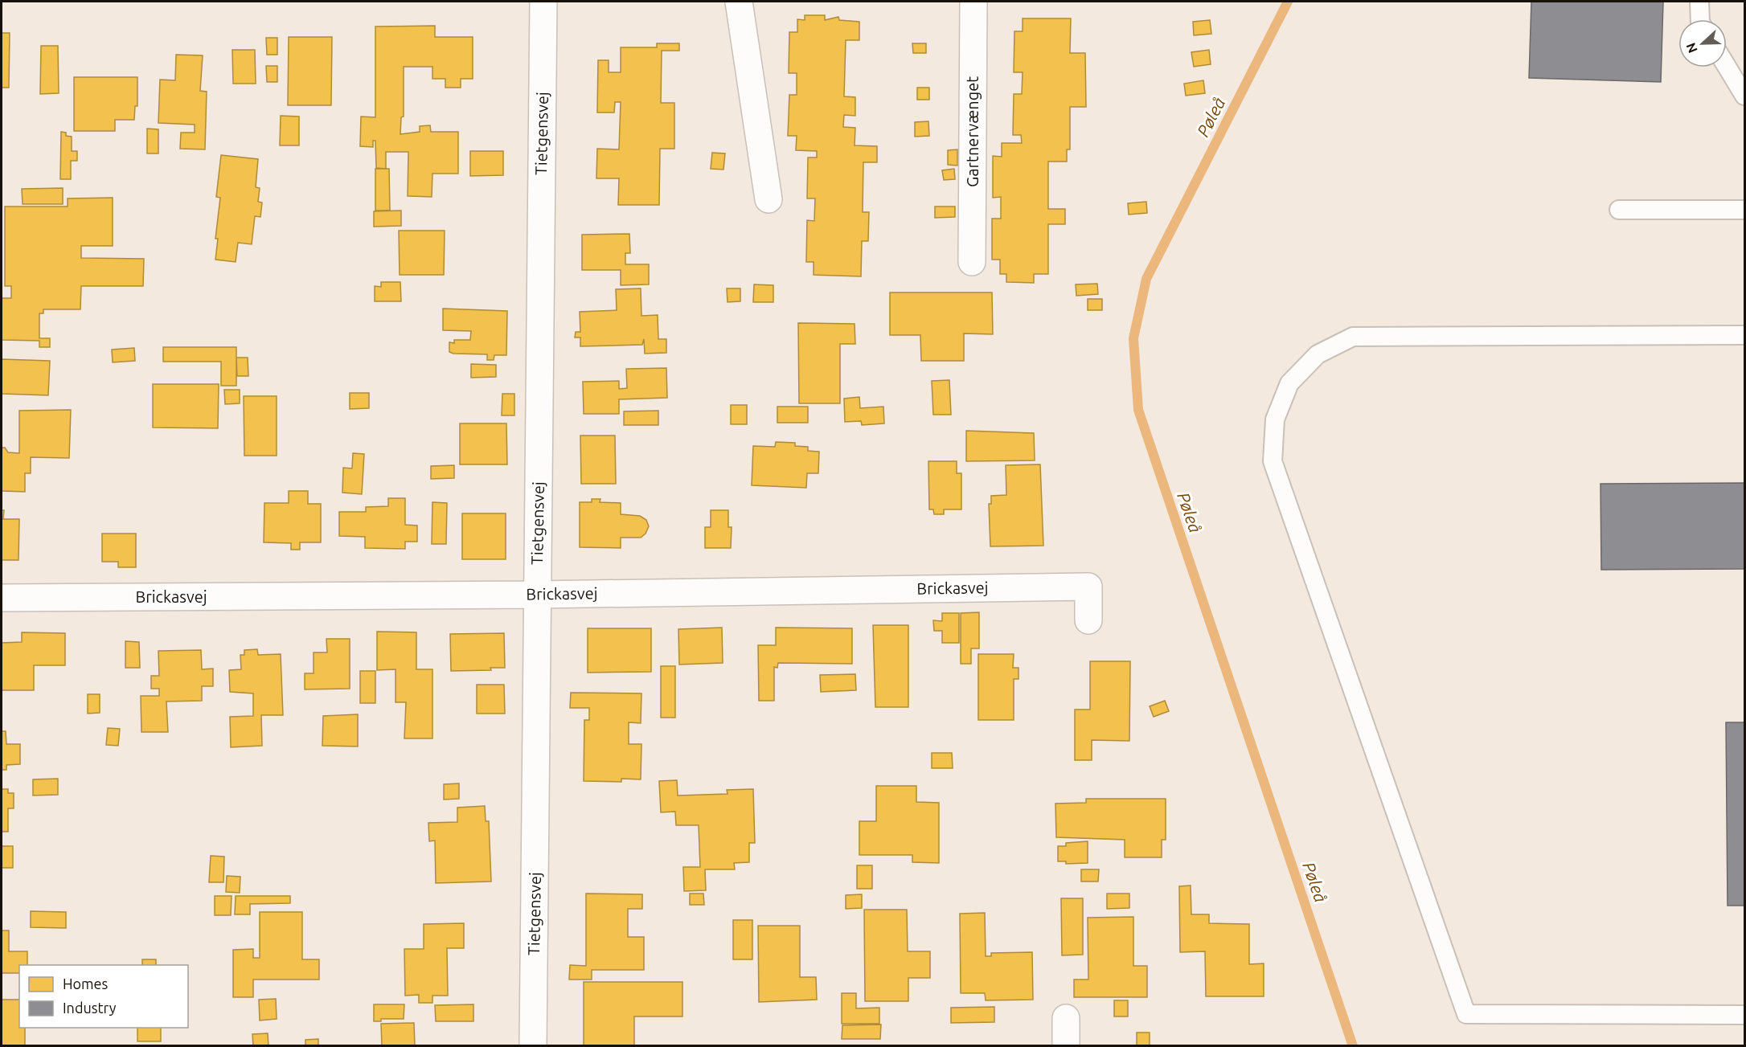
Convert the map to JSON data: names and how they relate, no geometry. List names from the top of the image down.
{
  "streets": {
    "street": ["Gartnervænget", "Tietgensvej", "Brickasvej"]
  },
  "crossings": [
    ["Tietgensvej", "Brickasvej"]
  ],
  "water": ["Pøleå"],
  "legend": ["Homes", "Industry"],
  "north": "left"
}
